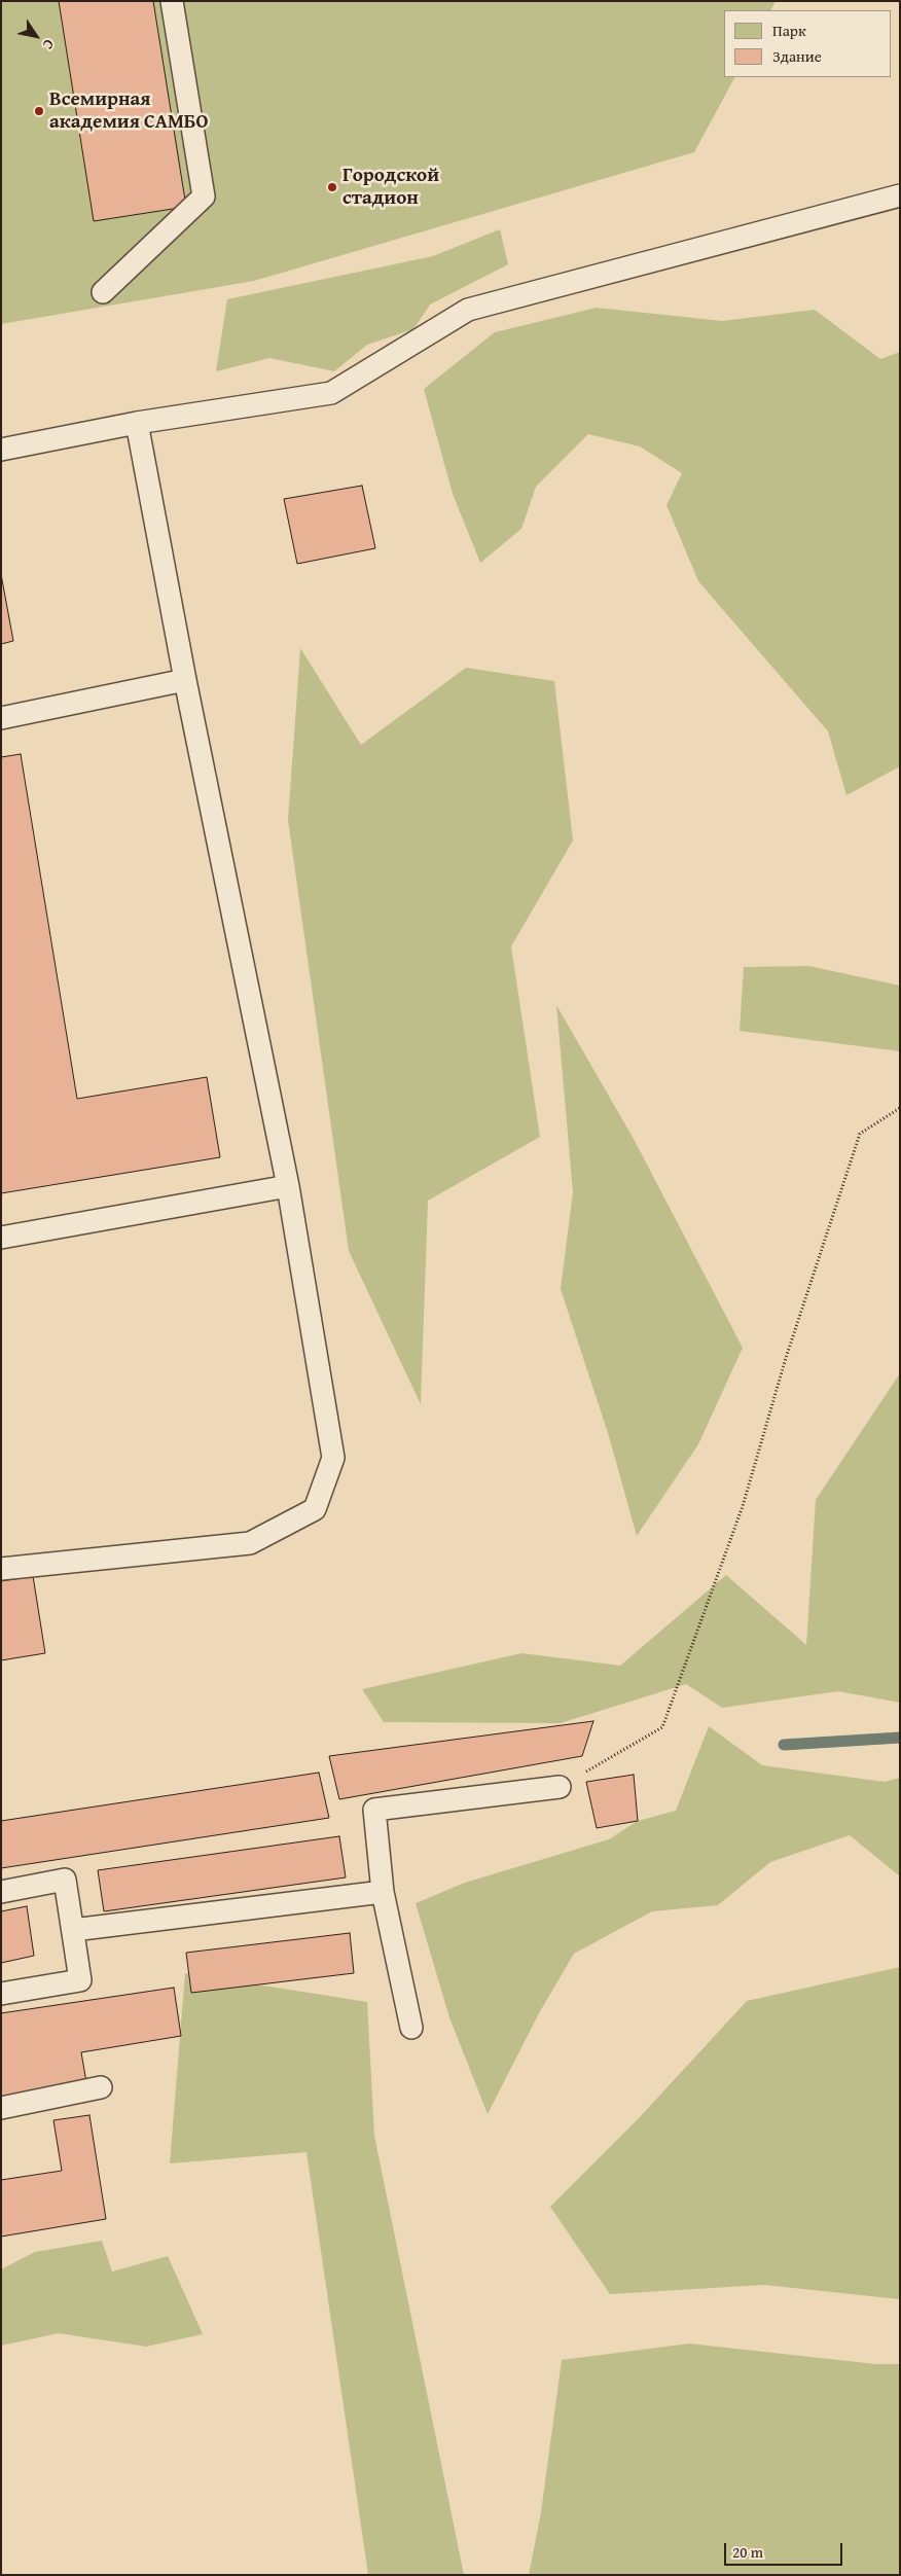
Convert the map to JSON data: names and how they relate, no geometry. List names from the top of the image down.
{
  "places": ["Всемирная академия САМБО", "Городской стадион"],
  "legend": ["Парк", "Здание"],
  "scale_bar": "20 m",
  "north": "bottom right"
}
